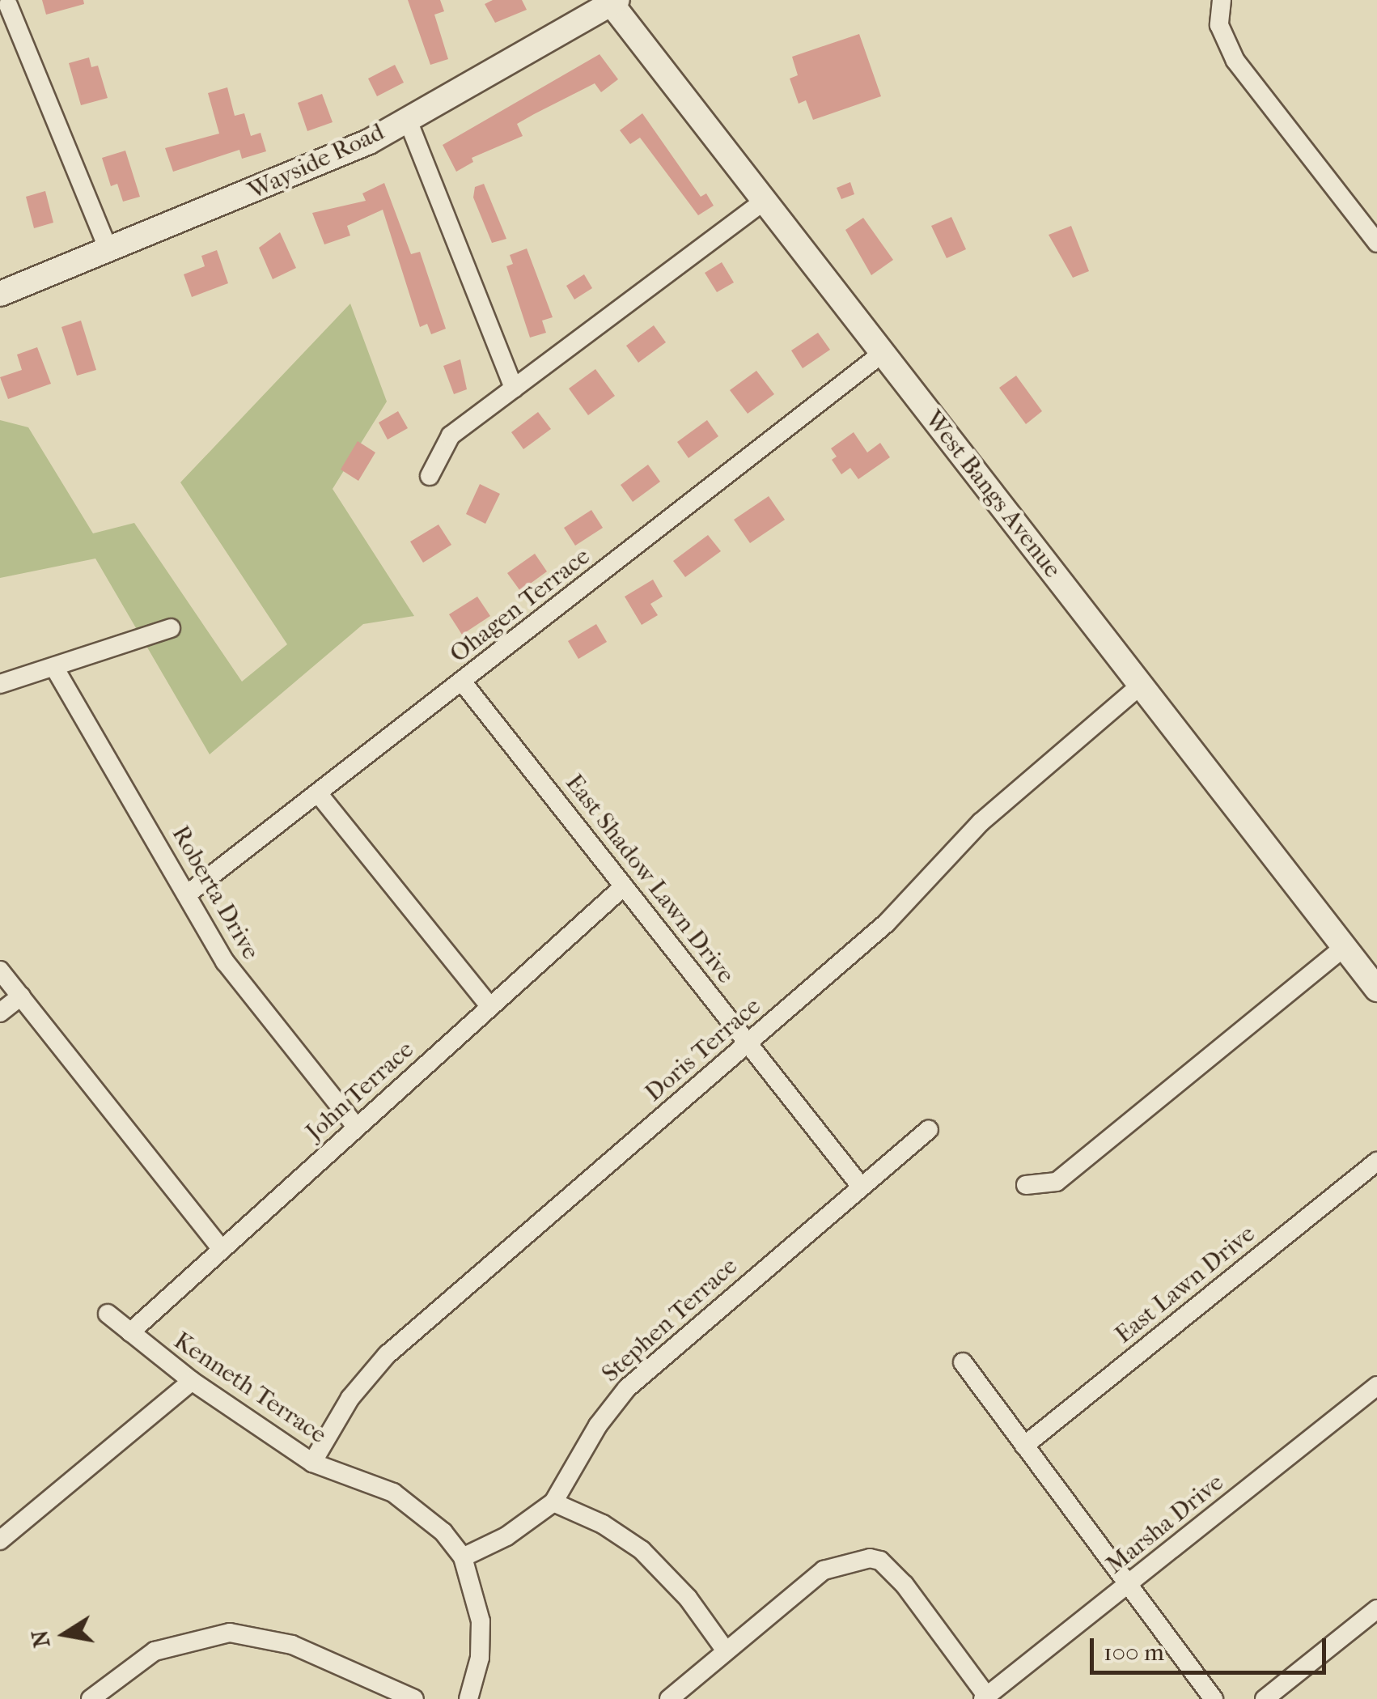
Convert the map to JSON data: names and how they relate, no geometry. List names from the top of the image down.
{
  "streets": {
    "street": [
      "Wayside Road",
      "West Bangs Avenue",
      "Ohagen Terrace",
      "East Shadow Lawn Drive",
      "Roberta Drive",
      "Doris Terrace",
      "John Terrace",
      "East Lawn Drive",
      "Stephen Terrace",
      "Kenneth Terrace",
      "Marsha Drive"
    ]
  },
  "crossings": [
    ["Wayside Road", "West Bangs Avenue"],
    ["West Bangs Avenue", "Ohagen Terrace"],
    ["West Bangs Avenue", "Doris Terrace"],
    ["Ohagen Terrace", "East Shadow Lawn Drive"],
    ["Ohagen Terrace", "Roberta Drive"],
    ["East Shadow Lawn Drive", "Doris Terrace"],
    ["East Shadow Lawn Drive", "John Terrace"],
    ["East Shadow Lawn Drive", "Stephen Terrace"],
    ["Roberta Drive", "John Terrace"],
    ["Doris Terrace", "Kenneth Terrace"],
    ["John Terrace", "Kenneth Terrace"],
    ["Stephen Terrace", "Kenneth Terrace"]
  ],
  "scale_bar": "100 m",
  "north": "left"
}
